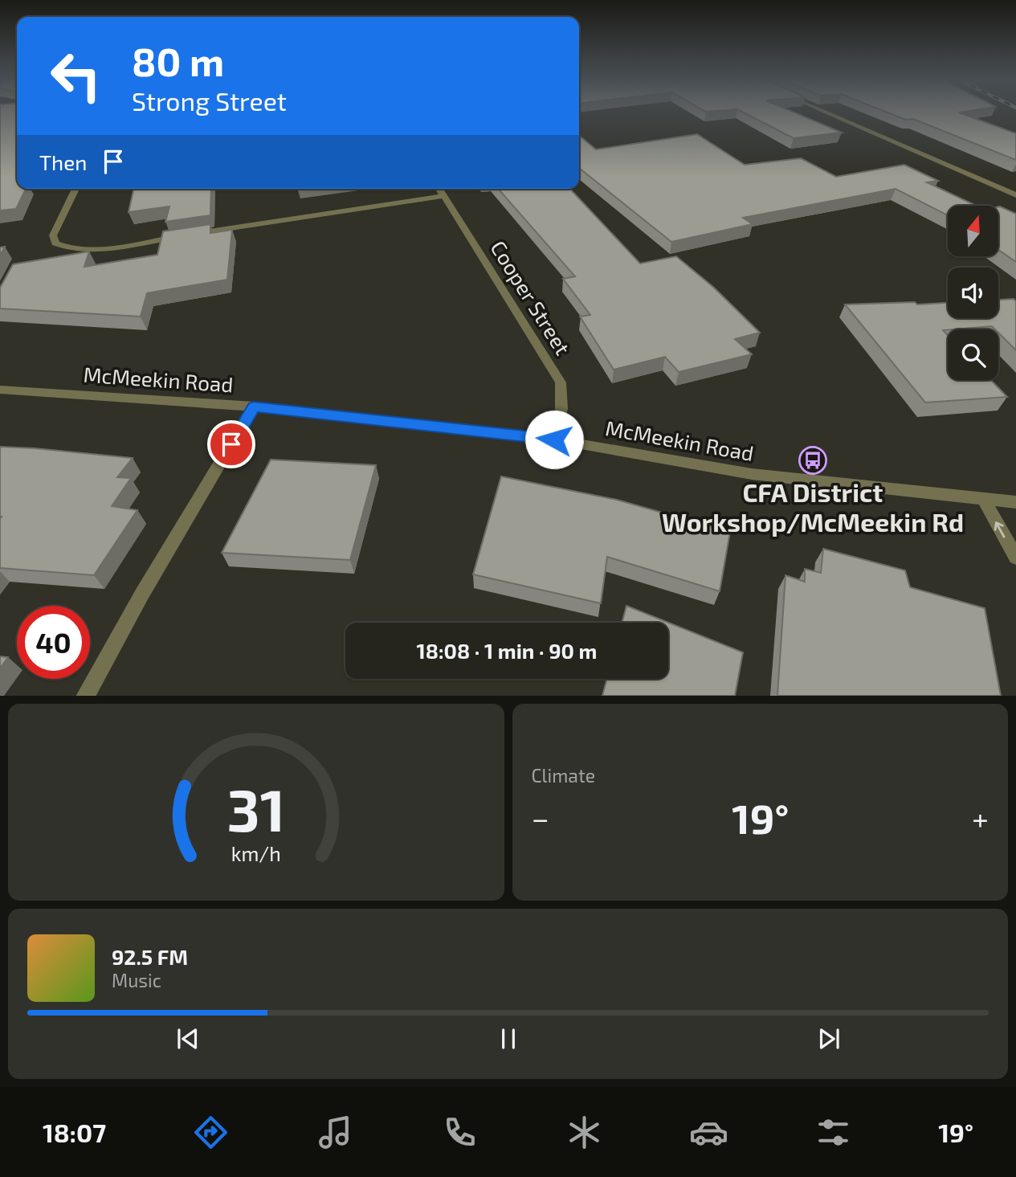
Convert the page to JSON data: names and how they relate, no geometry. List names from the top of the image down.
{
  "streets": {
    "street": ["Cooper Street", "McMeekin Road"]
  },
  "crossings": [
    ["Cooper Street", "McMeekin Road"]
  ],
  "places": {
    "bus stop": ["CFA District Workshop/McMeekin Rd"]
  },
  "north": "top",
  "page": {
    "turn": ["80 m", "Strong Street"],
    "then": "Then",
    "limit": "40",
    "trip": "18:08 · 1 min · 90 m",
    "tile": "Climate",
    "heat": ["−", "19°", "+"],
    "song": ["92.5 FM", "Music"],
    "tabs": ["18:07", "19°"],
    "gauge": ["31", "km/h"]
  }
}
